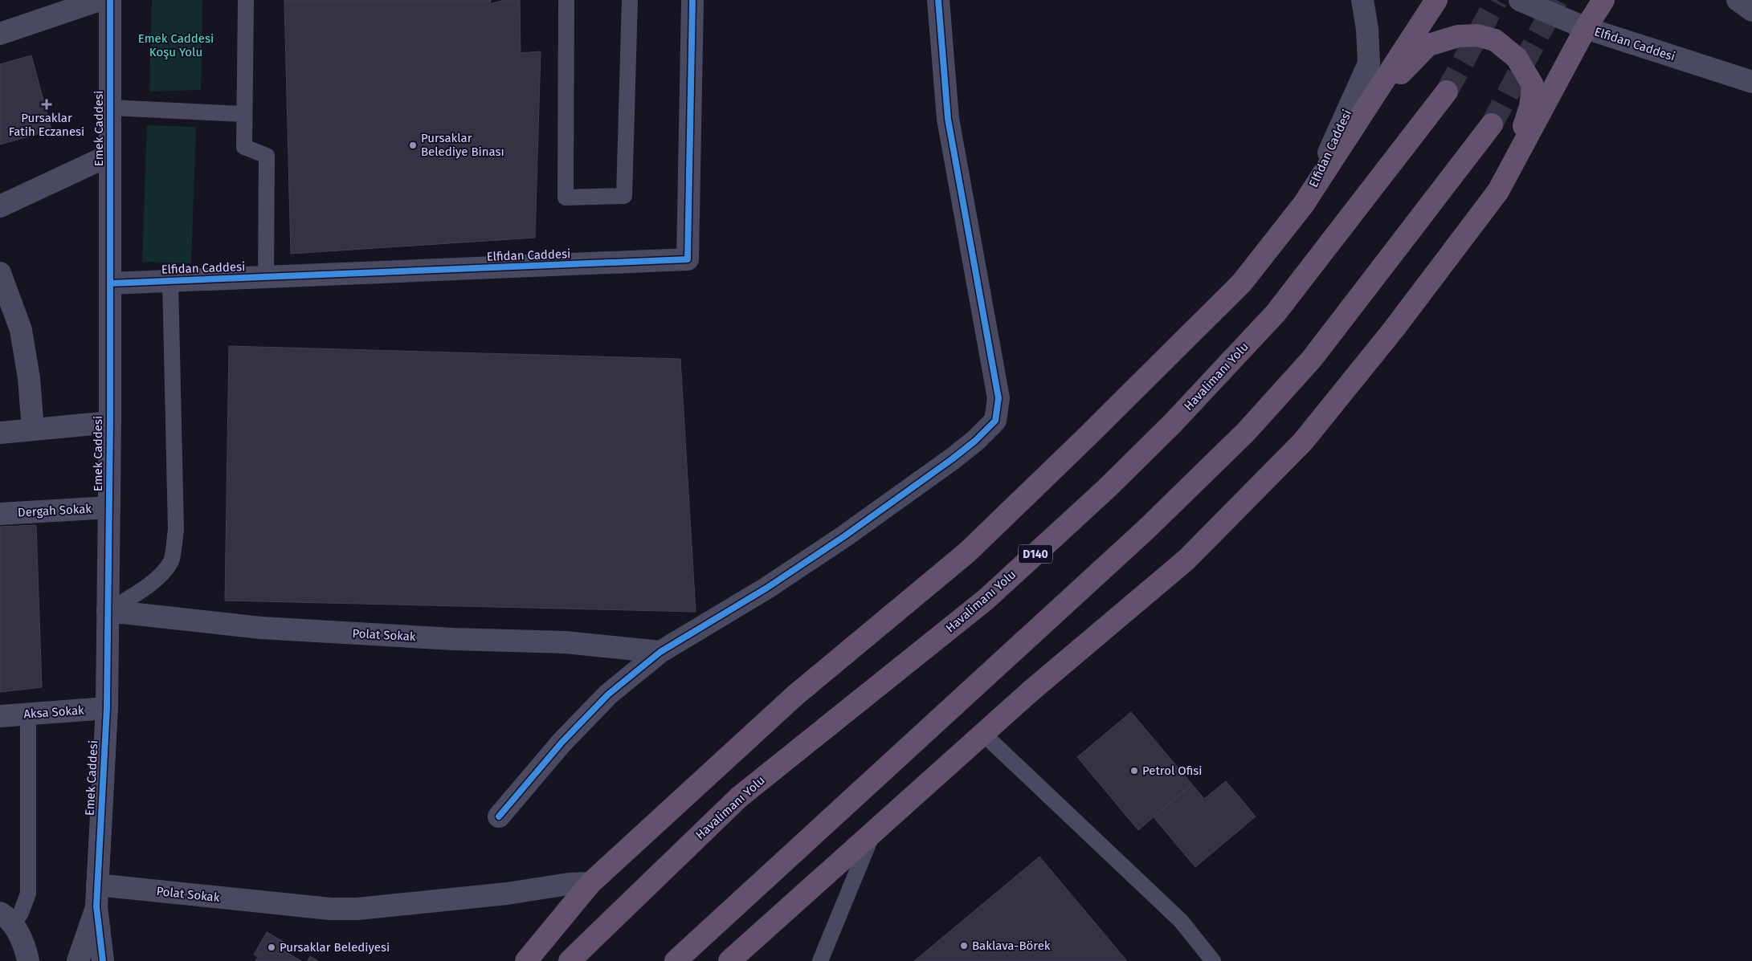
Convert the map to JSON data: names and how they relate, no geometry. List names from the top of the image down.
{
  "streets": {
    "highway": ["Havalimanı Yolu", "D140"],
    "street": [
      "Elfidan Caddesi",
      "Emek Caddesi",
      "Dergah Sokak",
      "Polat Sokak",
      "Aksa Sokak"
    ]
  },
  "crossings": [
    ["Elfidan Caddesi", "Emek Caddesi"],
    ["Emek Caddesi", "Dergah Sokak"],
    ["Emek Caddesi", "Polat Sokak"],
    ["Emek Caddesi", "Aksa Sokak"]
  ],
  "parks": ["Emek Caddesi Koşu Yolu"],
  "places": {
    "health": ["Pursaklar Fatih Eczanesi"],
    "other": [
      "Pursaklar Belediye Binası",
      "Petrol Ofisi",
      "Baklava-Börek",
      "Pursaklar Belediyesi"
    ]
  }
}
